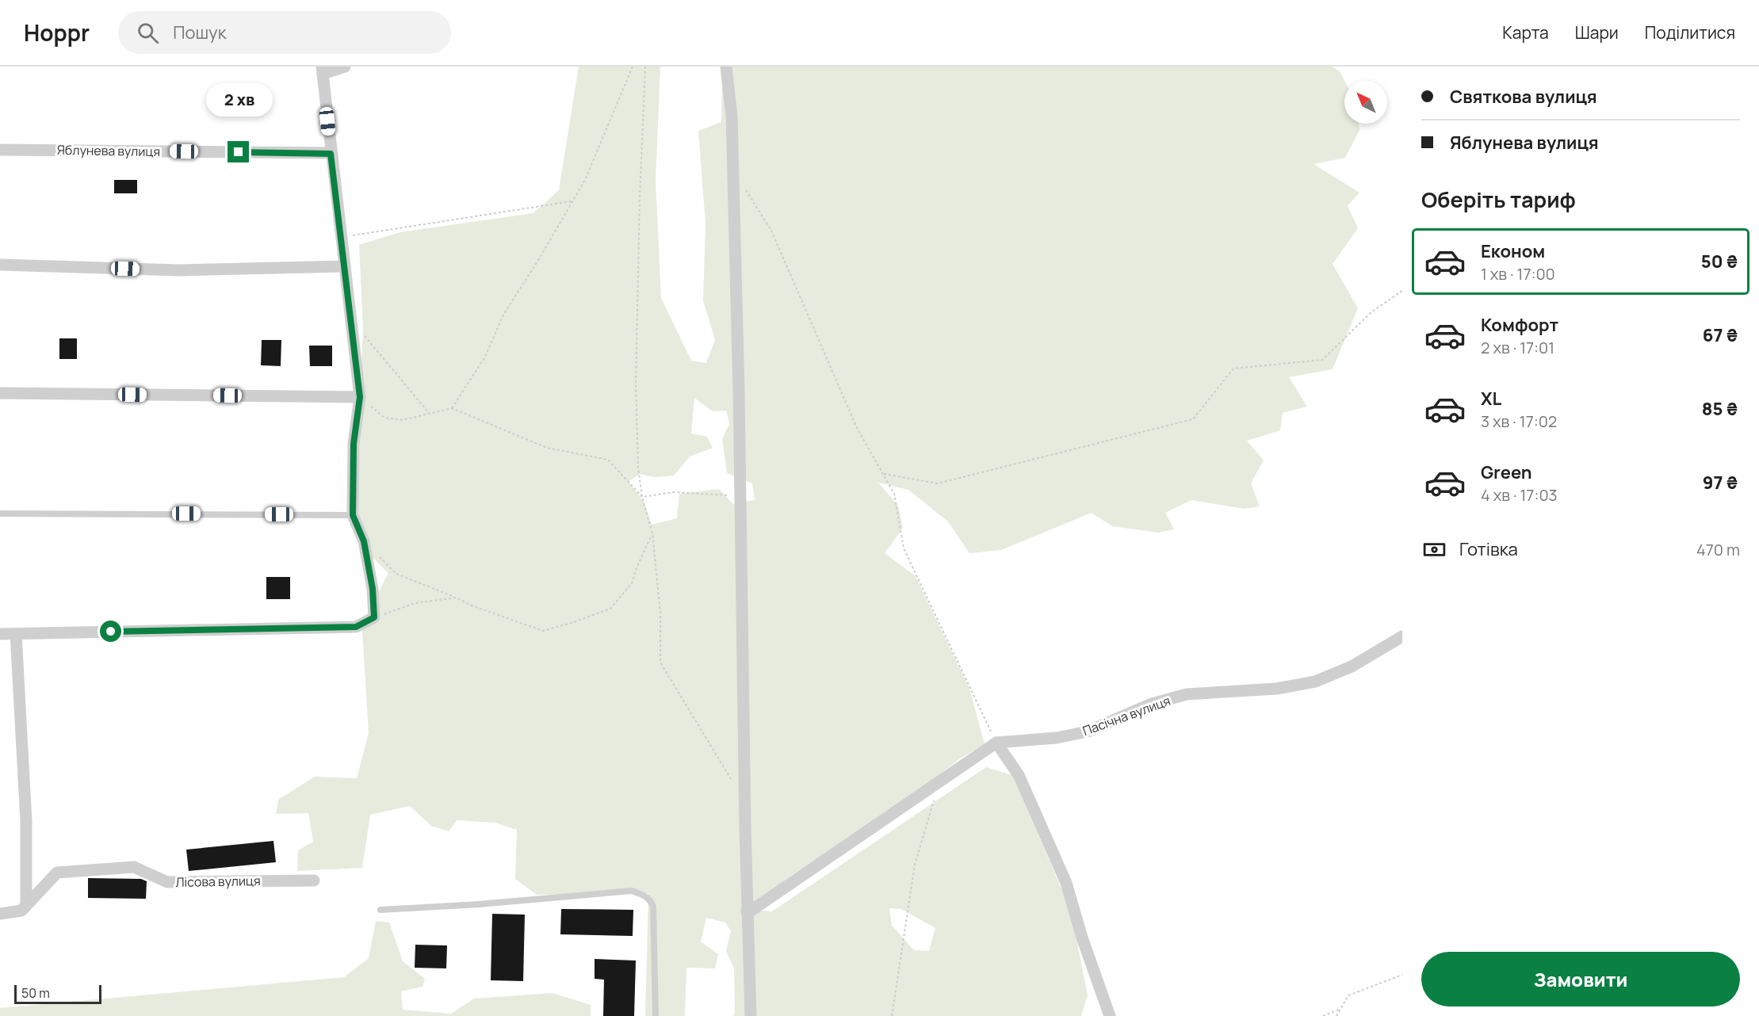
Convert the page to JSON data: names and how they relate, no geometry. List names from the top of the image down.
{
  "streets": {
    "street": ["Яблунева вулиця", "Пасічна вулиця", "Лісова вулиця"]
  },
  "scale_bar": "50 m",
  "north": "top left",
  "page": {
    "header": "Hoppr",
    "search": "Пошук",
    "nav": ["Карта", "Шари", "Поділитися"],
    "banner": ["Святкова вулиця", "Яблунева вулиця"],
    "bubble": "2 хв",
    "heading": "Оберіть тариф",
    "list": [
      {
        "name": "Економ",
        "note": "1 хв · 17:00",
        "value": "50 ₴"
      },
      {
        "name": "Комфорт",
        "note": "2 хв · 17:01",
        "value": "67 ₴"
      },
      {
        "name": "XL",
        "note": "3 хв · 17:02",
        "value": "85 ₴"
      },
      {
        "name": "Green",
        "note": "4 хв · 17:03",
        "value": "97 ₴"
      }
    ],
    "pay": ["Готівка", "470 m"],
    "buttons": "Замовити",
    "scale": "50 m"
  }
}
